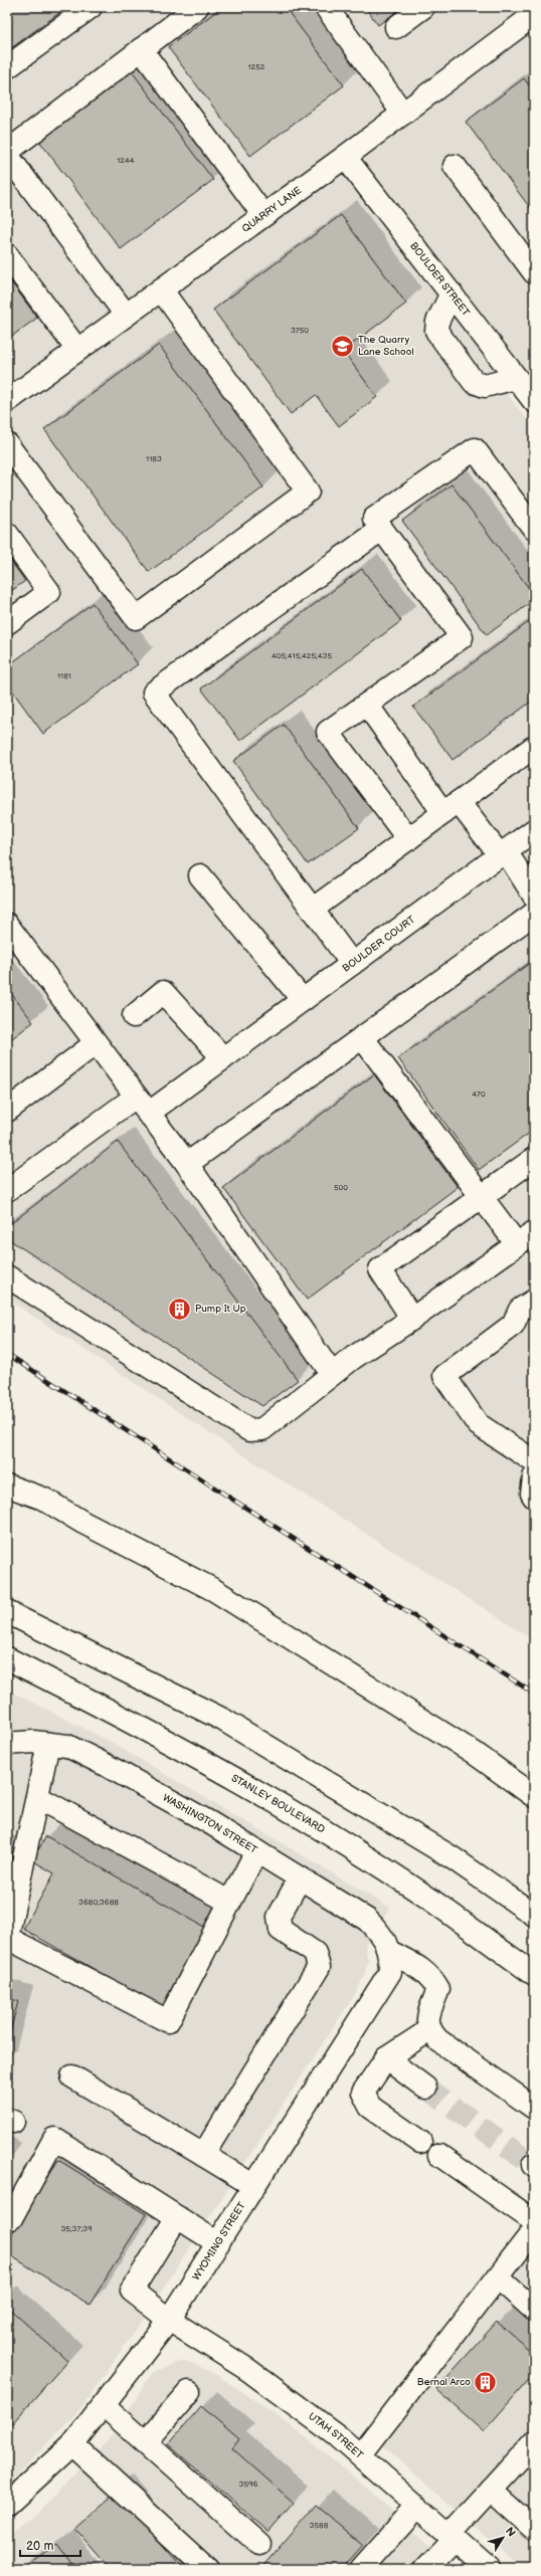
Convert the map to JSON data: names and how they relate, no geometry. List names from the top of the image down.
{
  "streets": {
    "street": [
      "QUARRY LANE",
      "BOULDER STREET",
      "BOULDER COURT",
      "STANLEY BOULEVARD",
      "WASHINGTON STREET",
      "WYOMING STREET",
      "UTAH STREET"
    ]
  },
  "crossings": [
    ["QUARRY LANE", "BOULDER STREET"],
    ["WASHINGTON STREET", "WYOMING STREET"],
    ["WYOMING STREET", "UTAH STREET"]
  ],
  "places": {
    "school or university": ["The Quarry Lane School"],
    "building": ["Pump It Up", "Bernal Arco"]
  },
  "house_numbers": [
    "1252",
    "1244",
    "3750",
    "1183",
    "405;415;425;435",
    "1181",
    "470",
    "500",
    "3680;3688",
    "35;37;39",
    "3596",
    "3588"
  ],
  "scale_bar": "20 m",
  "north": "top right"
}
